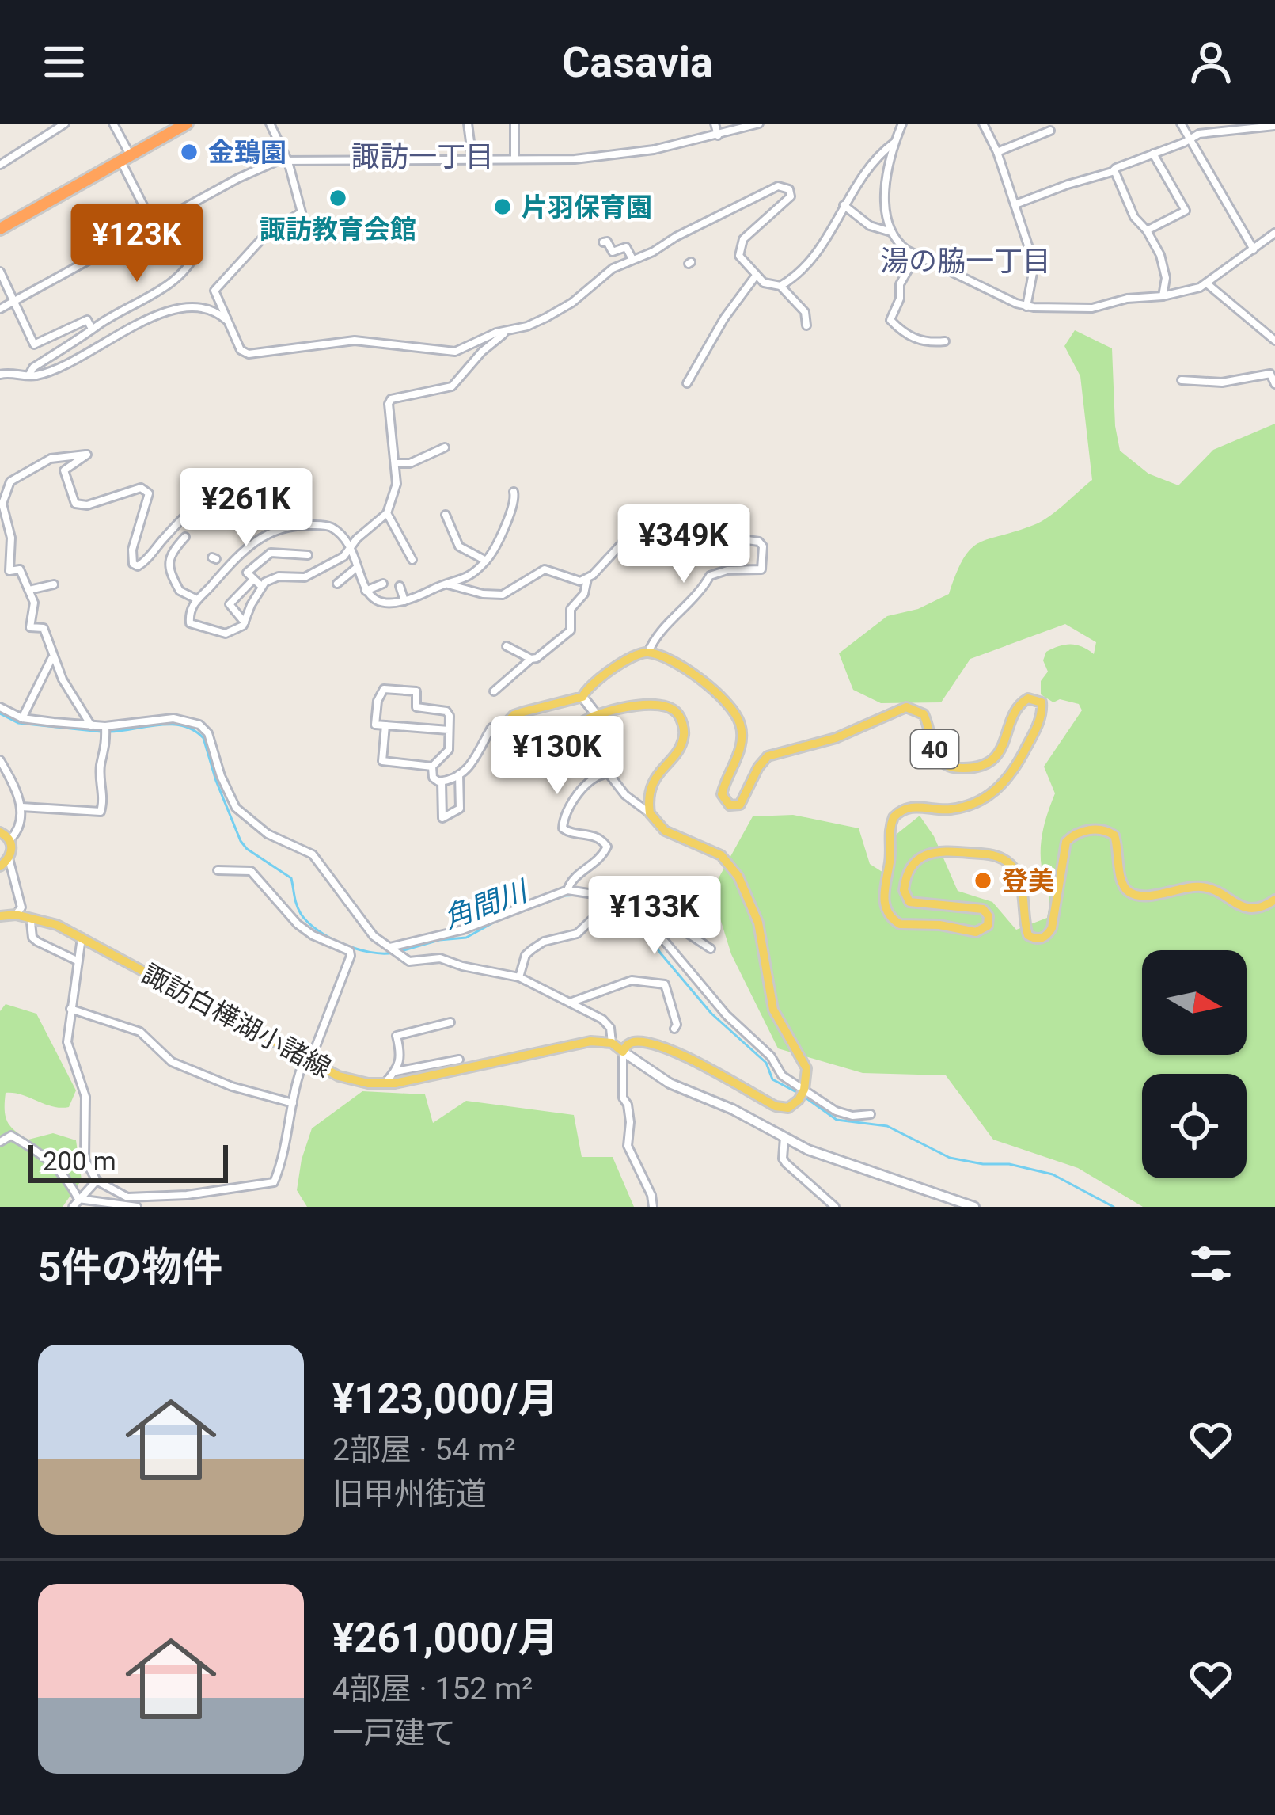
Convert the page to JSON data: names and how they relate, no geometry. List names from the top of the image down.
{
  "streets": {
    "main road": ["40", "諏訪白樺湖小諸線"]
  },
  "districts": ["諏訪一丁目", "湯の脇一丁目"],
  "water": ["角間川"],
  "places": [
    "金鵄園",
    "諏訪教育会館",
    "片羽保育園",
    "登美"
  ],
  "scale_bar": "200 m",
  "north": "right",
  "page": {
    "header": "Casavia",
    "price": [
      "¥123K",
      "¥261K",
      "¥349K",
      "¥130K",
      "¥133K"
    ],
    "scale": "200 m",
    "heading": "5件の物件",
    "list": [
      {
        "name": "¥123,000/月",
        "note": "2部屋 · 54 m² · 旧甲州街道"
      },
      {
        "name": "¥261,000/月",
        "note": "4部屋 · 152 m² · 一戸建て"
      }
    ]
  }
}
